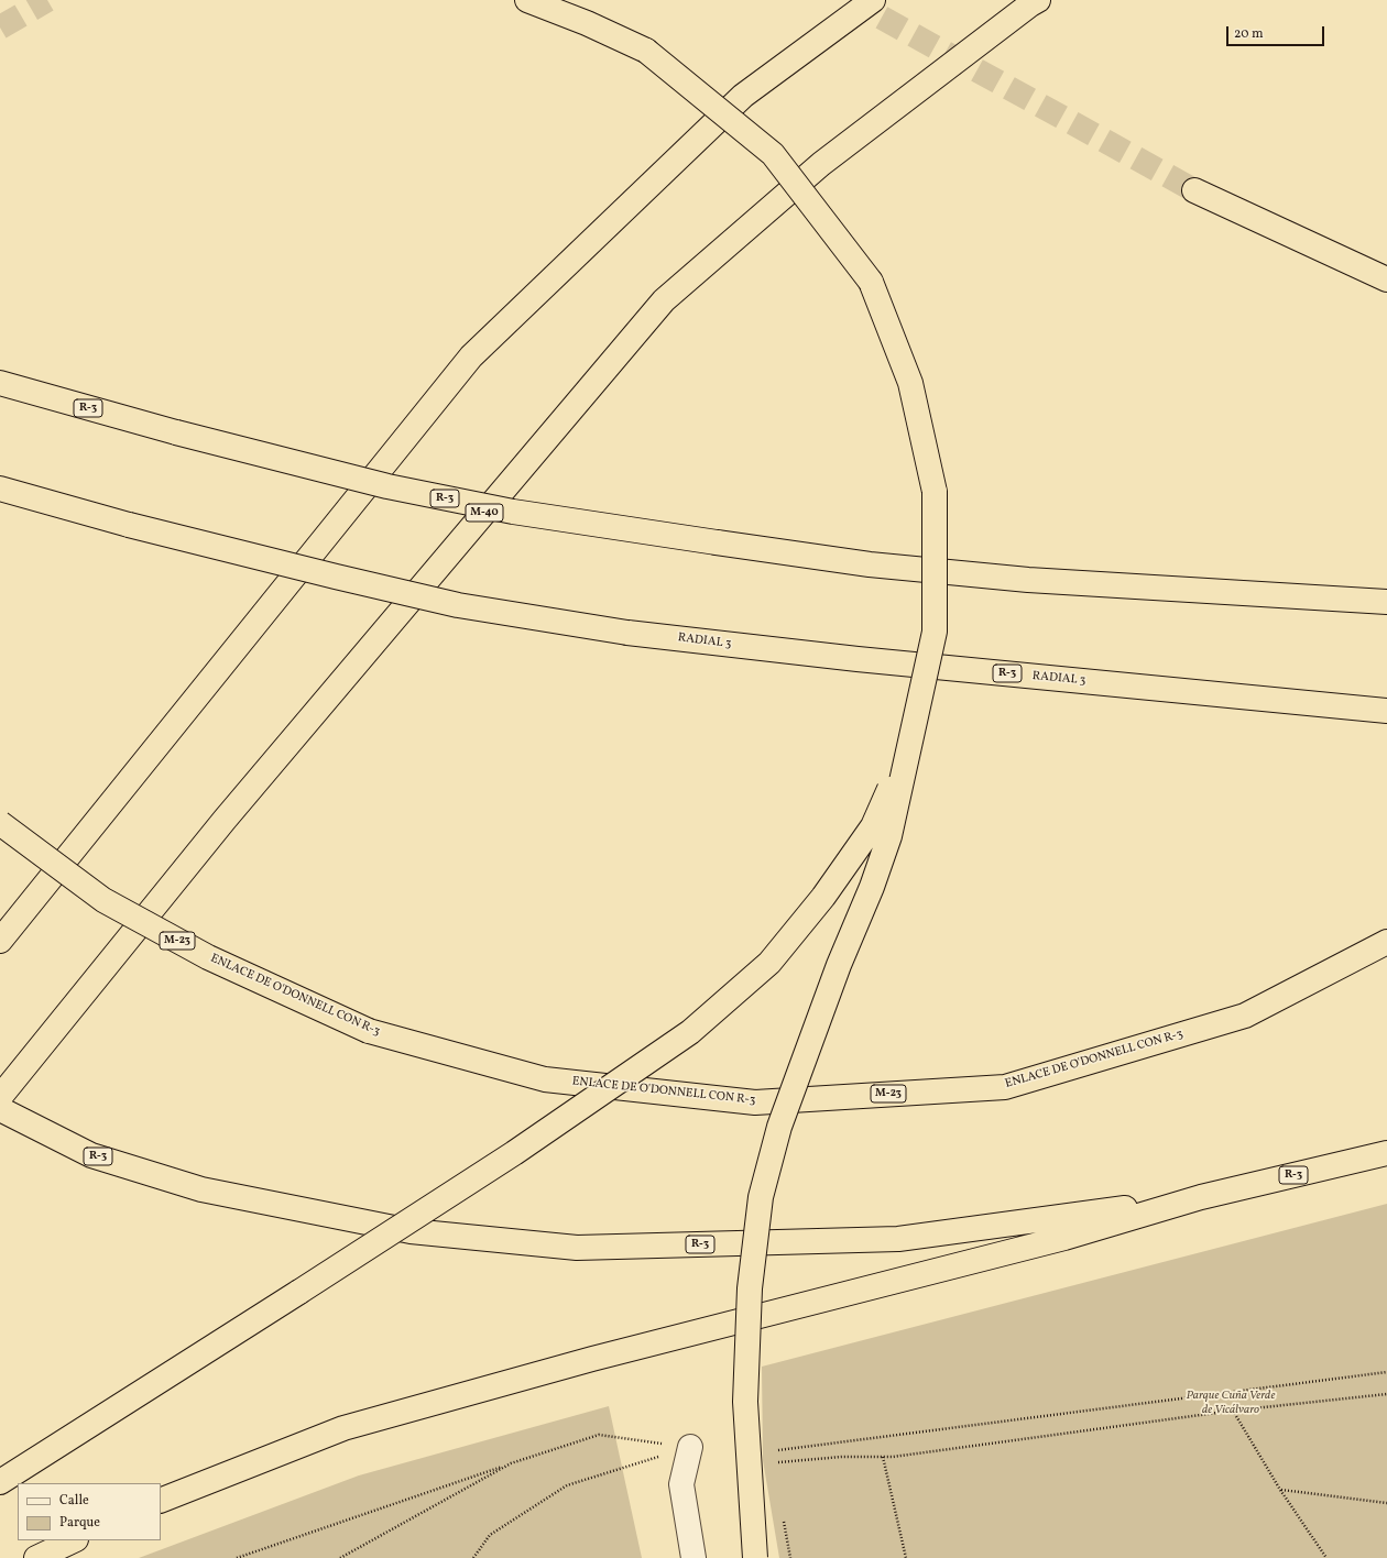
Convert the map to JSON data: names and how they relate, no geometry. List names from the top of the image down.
{
  "streets": {
    "highway": [
      "R-3",
      "M-40",
      "RADIAL 3",
      "M-23",
      "ENLACE DE O'DONNELL CON R-3"
    ]
  },
  "parks": ["Parque Cuña Verde de Vicálvaro"],
  "legend": ["Calle", "Parque"],
  "scale_bar": "20 m"
}
